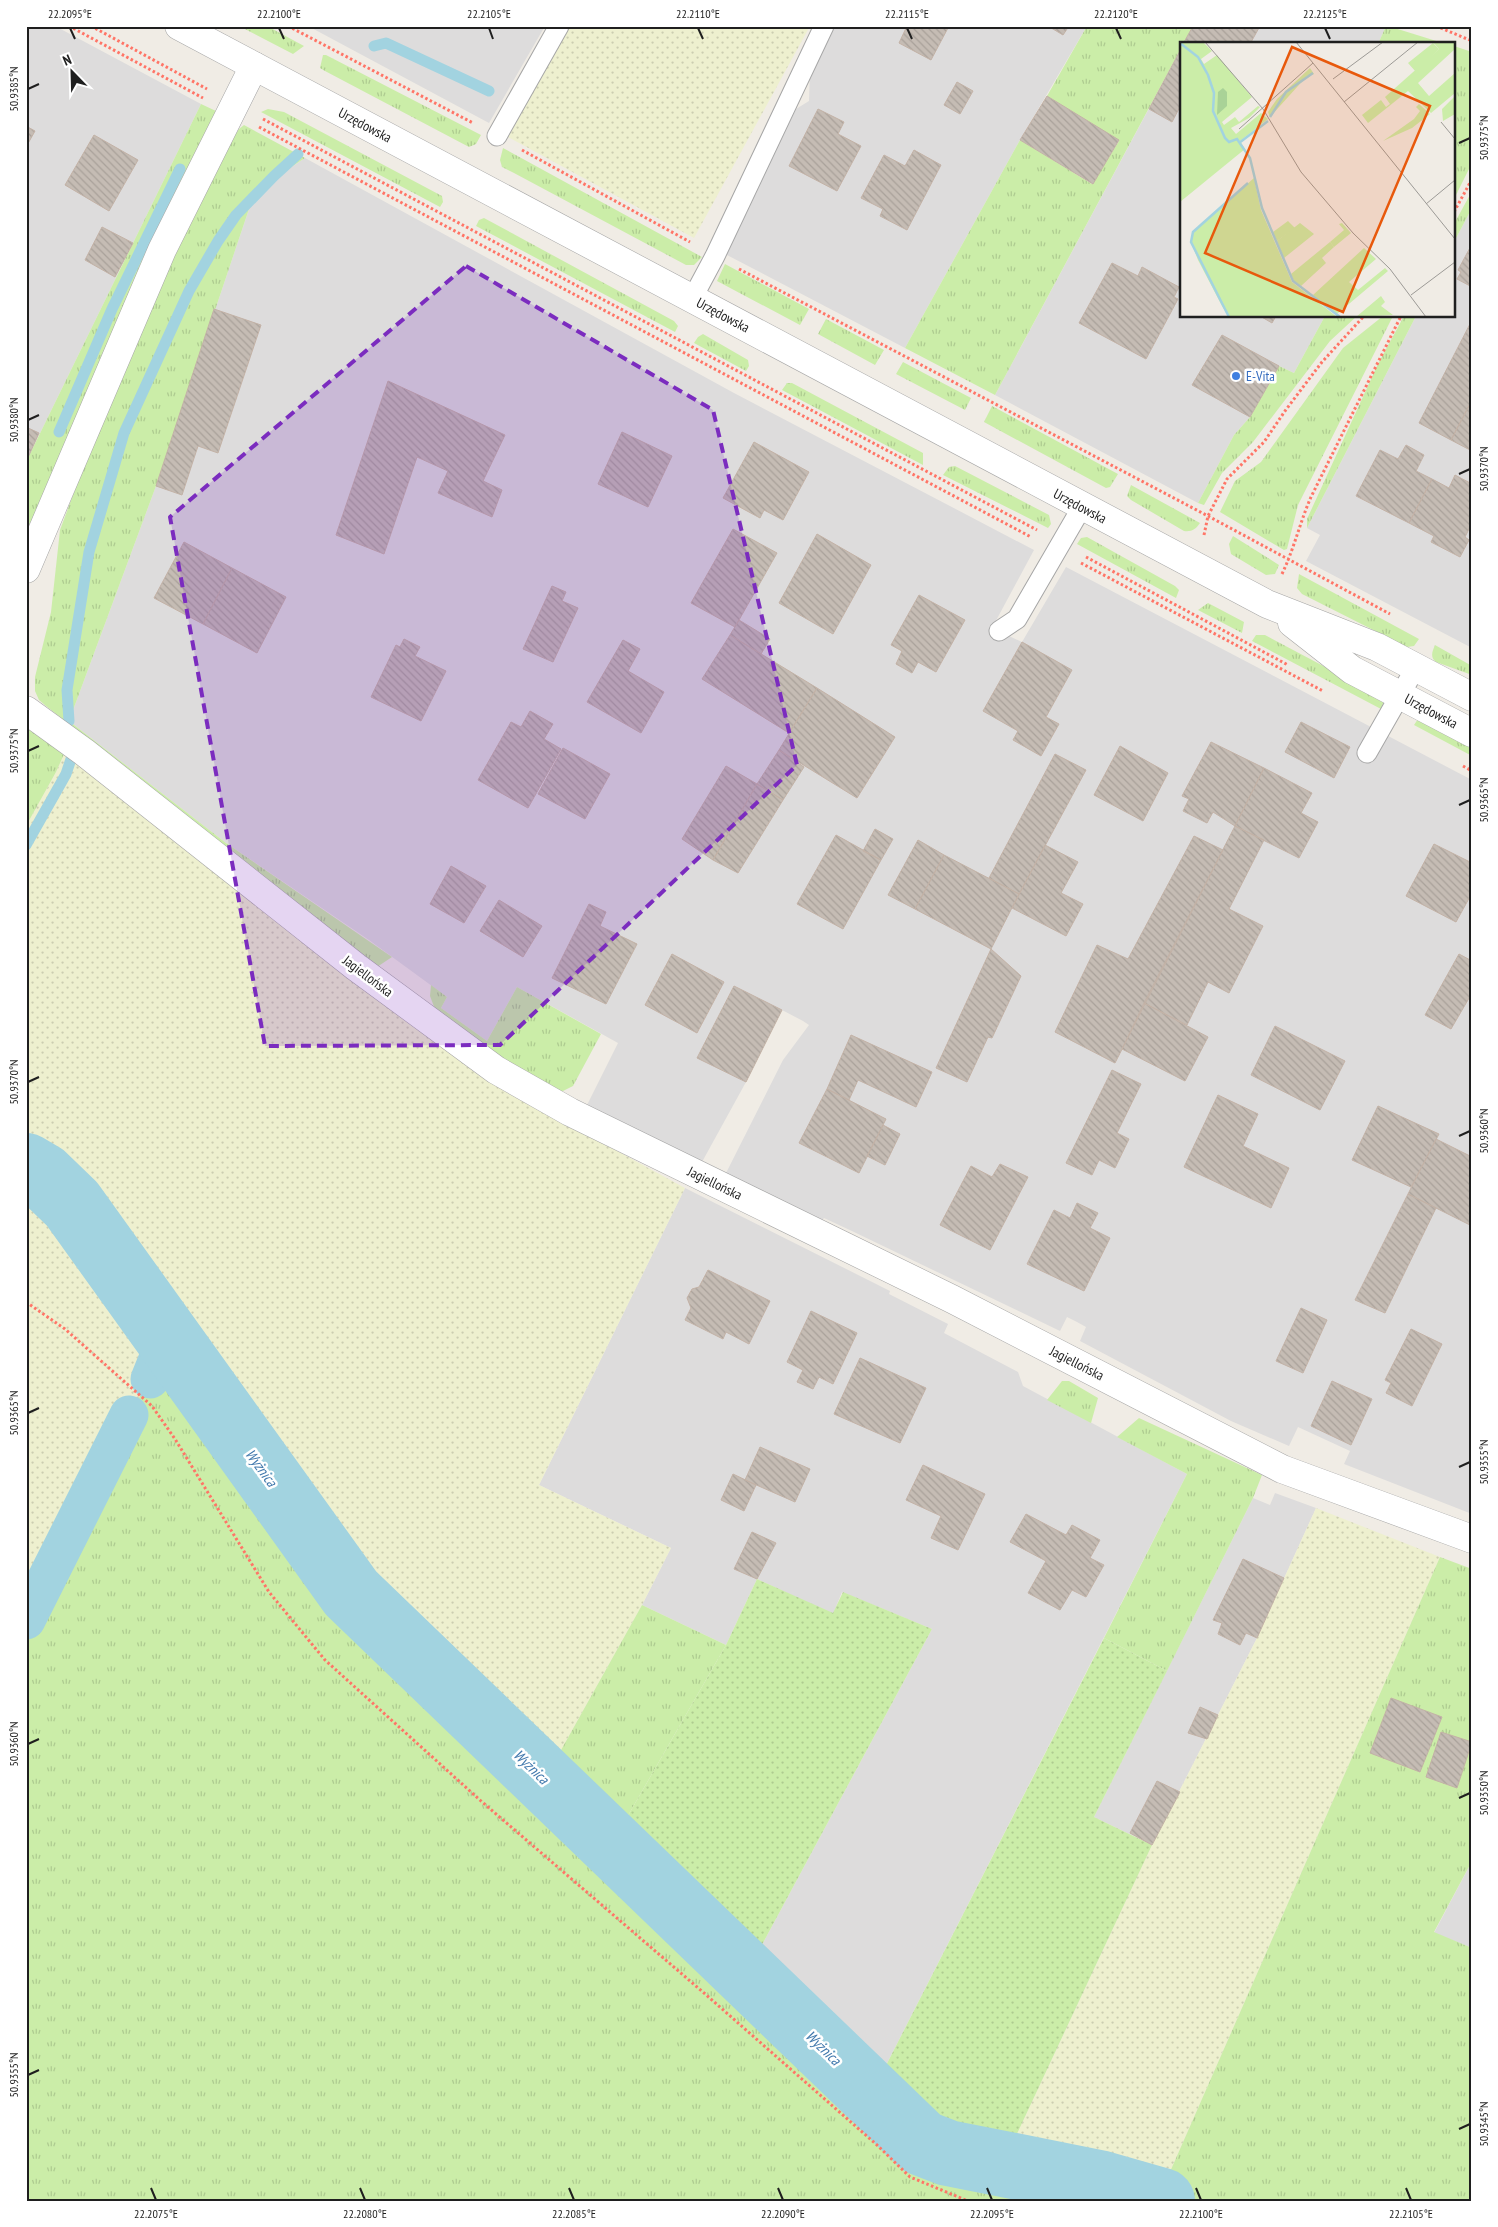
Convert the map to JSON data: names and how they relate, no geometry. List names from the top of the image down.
{
  "streets": {
    "street": ["Urzędowska", "Jagiellońska"]
  },
  "water": ["Wyżnica"],
  "places": ["E-Vita"],
  "north": "top left",
  "coordinates": [
    "22.2095°E",
    "22.2100°E",
    "22.2105°E",
    "22.2110°E",
    "22.2115°E",
    "22.2120°E",
    "22.2125°E",
    "50.9385°N",
    "50.9375°N",
    "50.9380°N",
    "50.9370°N",
    "50.9365°N",
    "50.9360°N",
    "50.9355°N",
    "50.9350°N",
    "50.9345°N",
    "22.2075°E",
    "22.2080°E",
    "22.2085°E",
    "22.2090°E"
  ]
}
